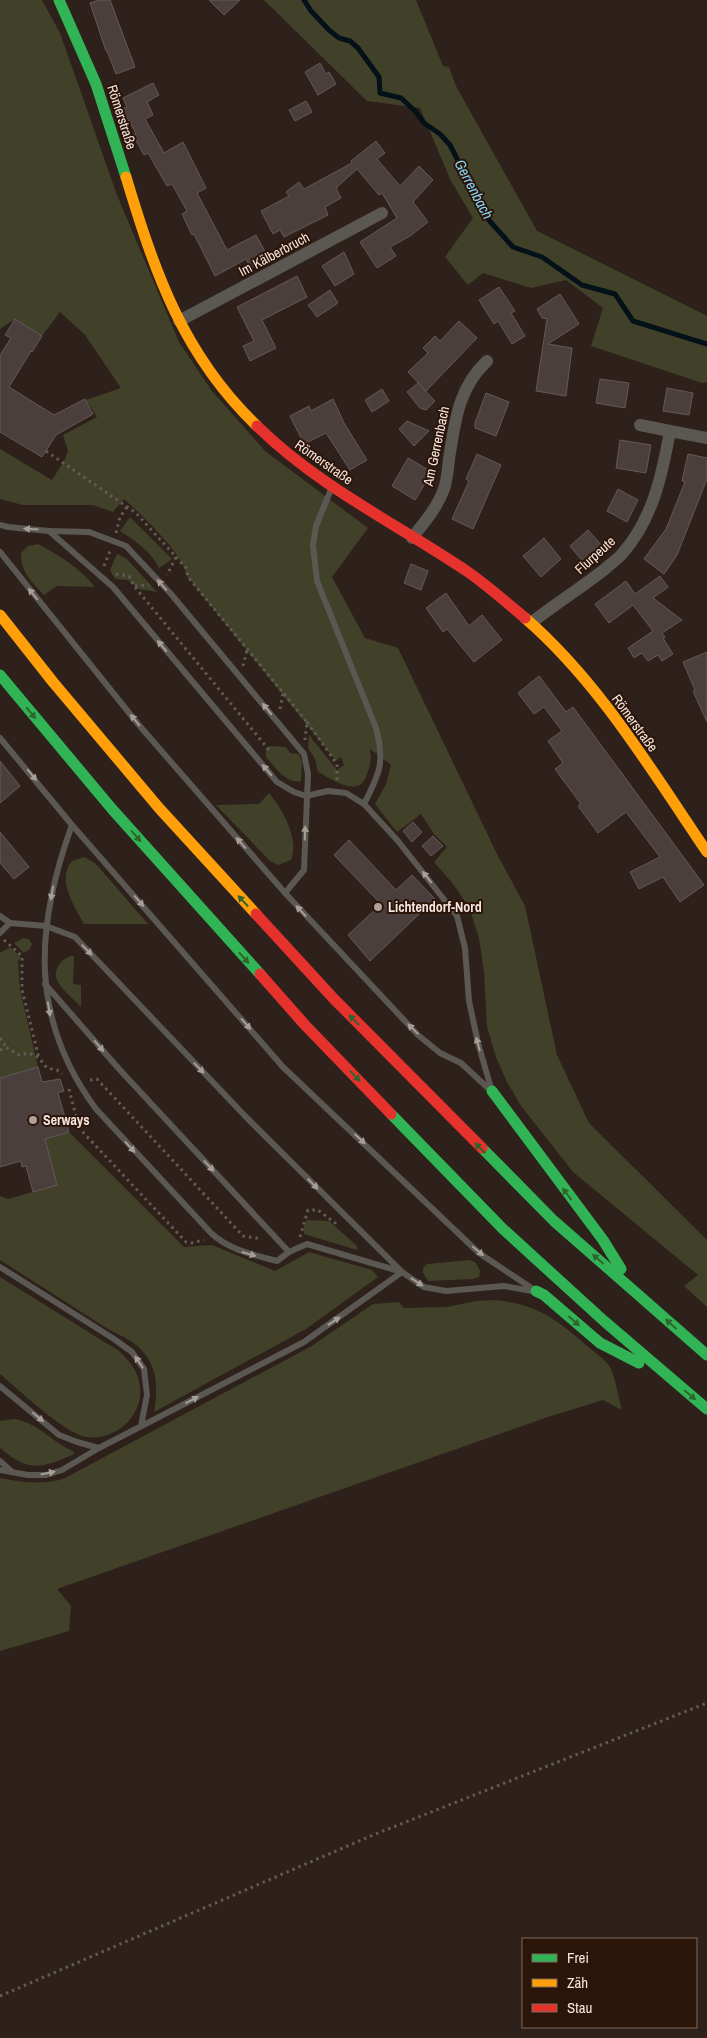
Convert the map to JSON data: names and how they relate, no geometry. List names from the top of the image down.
{
  "streets": {
    "main road": ["Römerstraße"],
    "street": ["Im Kälberbruch", "Am Gerrenbach", "Flurpeute"]
  },
  "crossings": [
    ["Römerstraße", "Im Kälberbruch"],
    ["Römerstraße", "Am Gerrenbach"],
    ["Römerstraße", "Flurpeute"]
  ],
  "water": ["Gerrenbach"],
  "places": ["Lichtendorf-Nord", "Serways"],
  "legend": ["Frei", "Zäh", "Stau"]
}
